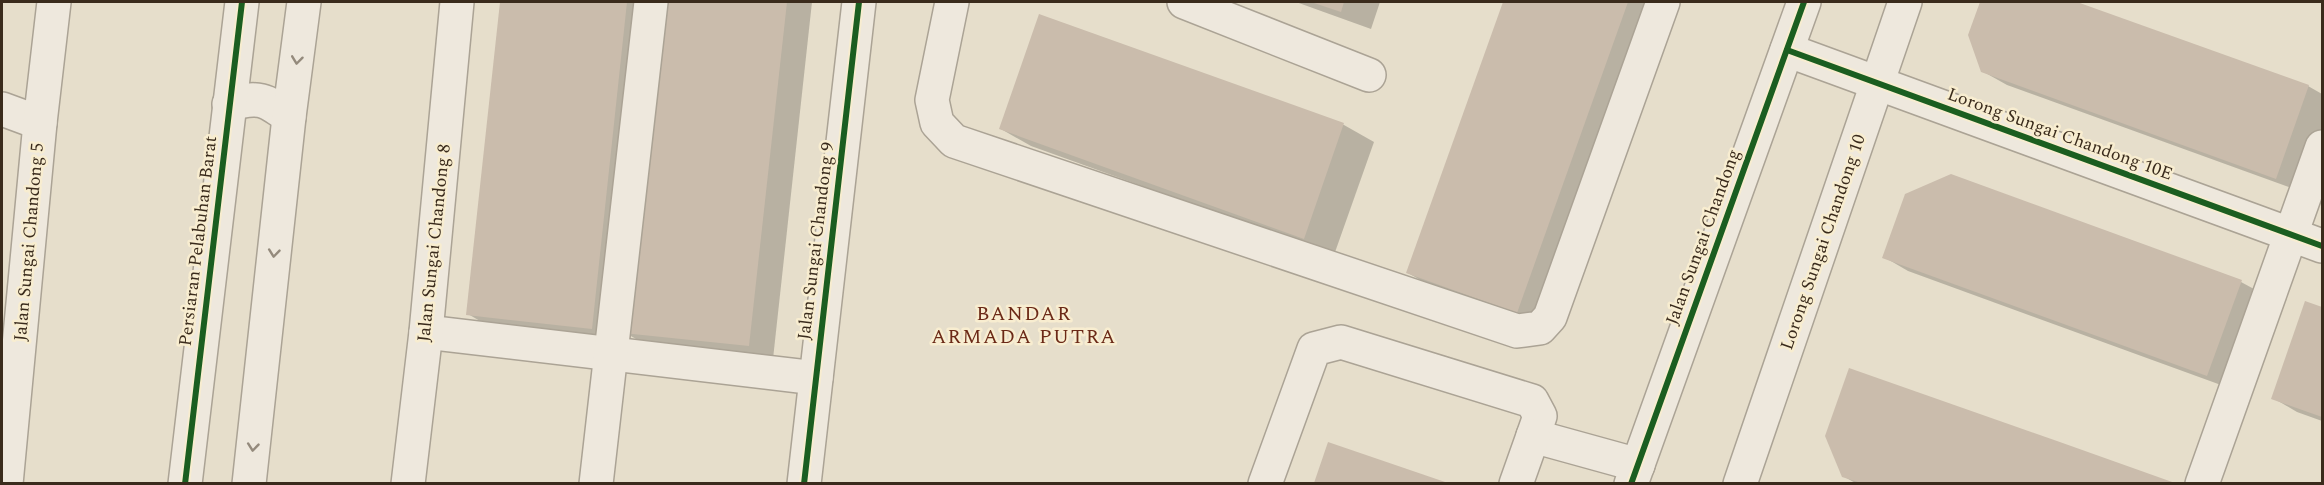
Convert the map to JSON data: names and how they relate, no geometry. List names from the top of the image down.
{
  "streets": {
    "street": [
      "Lorong Sungai Chandong 10E",
      "Jalan Sungai Chandong",
      "Persiaran Pelabuhan Barat",
      "Jalan Sungai Chandong 9",
      "Jalan Sungai Chandong 5",
      "Lorong Sungai Chandong 10",
      "Jalan Sungai Chandong 8"
    ]
  },
  "crossings": [
    ["Lorong Sungai Chandong 10E", "Jalan Sungai Chandong"],
    ["Lorong Sungai Chandong 10E", "Lorong Sungai Chandong 10"]
  ],
  "districts": ["BANDAR ARMADA PUTRA"]
}
